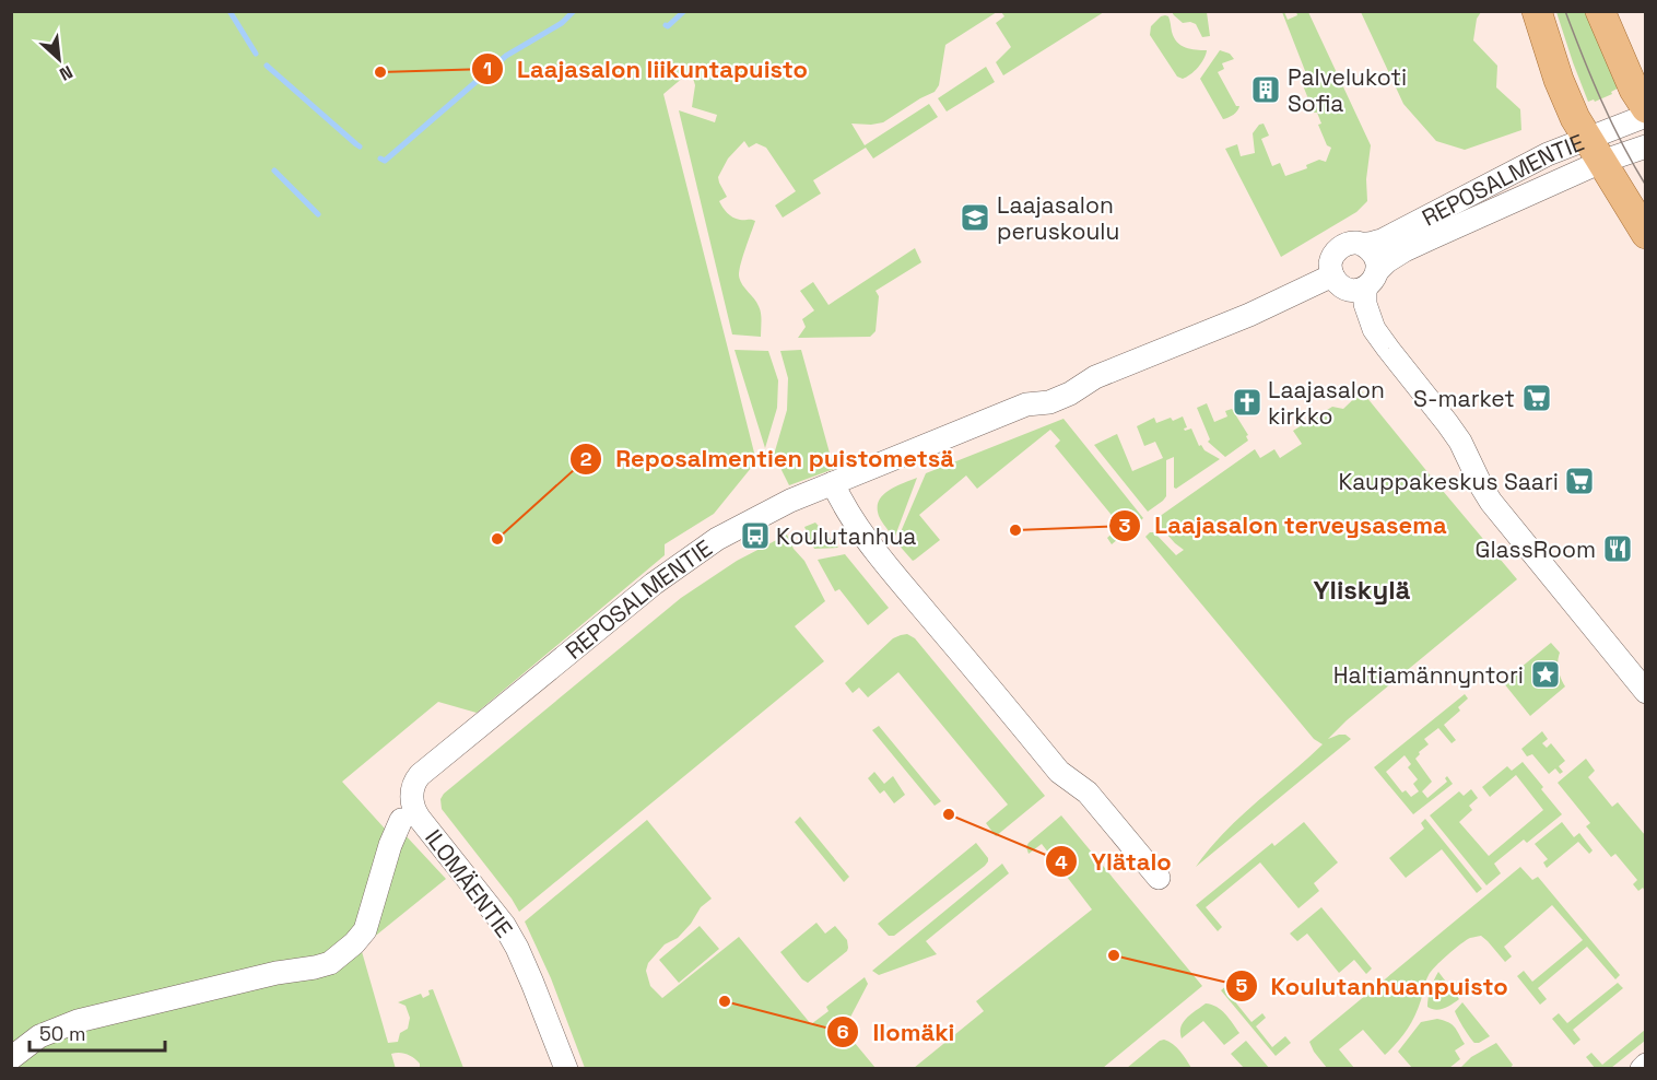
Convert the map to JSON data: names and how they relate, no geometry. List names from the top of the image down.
{
  "streets": {
    "street": ["REPOSALMENTIE", "ILOMÄENTIE"]
  },
  "crossings": [
    ["REPOSALMENTIE", "ILOMÄENTIE"]
  ],
  "districts": ["Yliskylä"],
  "places": {
    "other": [
      "Laajasalon liikuntapuisto",
      "Laajasalon terveysasema",
      "Reposalmentien puistometsä",
      "Ylätalo",
      "Koulutanhuanpuisto",
      "Ilomäki"
    ],
    "building": ["Palvelukoti Sofia"],
    "school or university": ["Laajasalon peruskoulu"],
    "supermarket": ["S-market", "Kauppakeskus Saari"],
    "church": ["Laajasalon kirkko"],
    "bus stop": ["Koulutanhua"],
    "restaurant": ["GlassRoom"],
    "place": ["Haltiamännyntori"]
  },
  "scale_bar": "50 m",
  "north": "bottom right"
}
